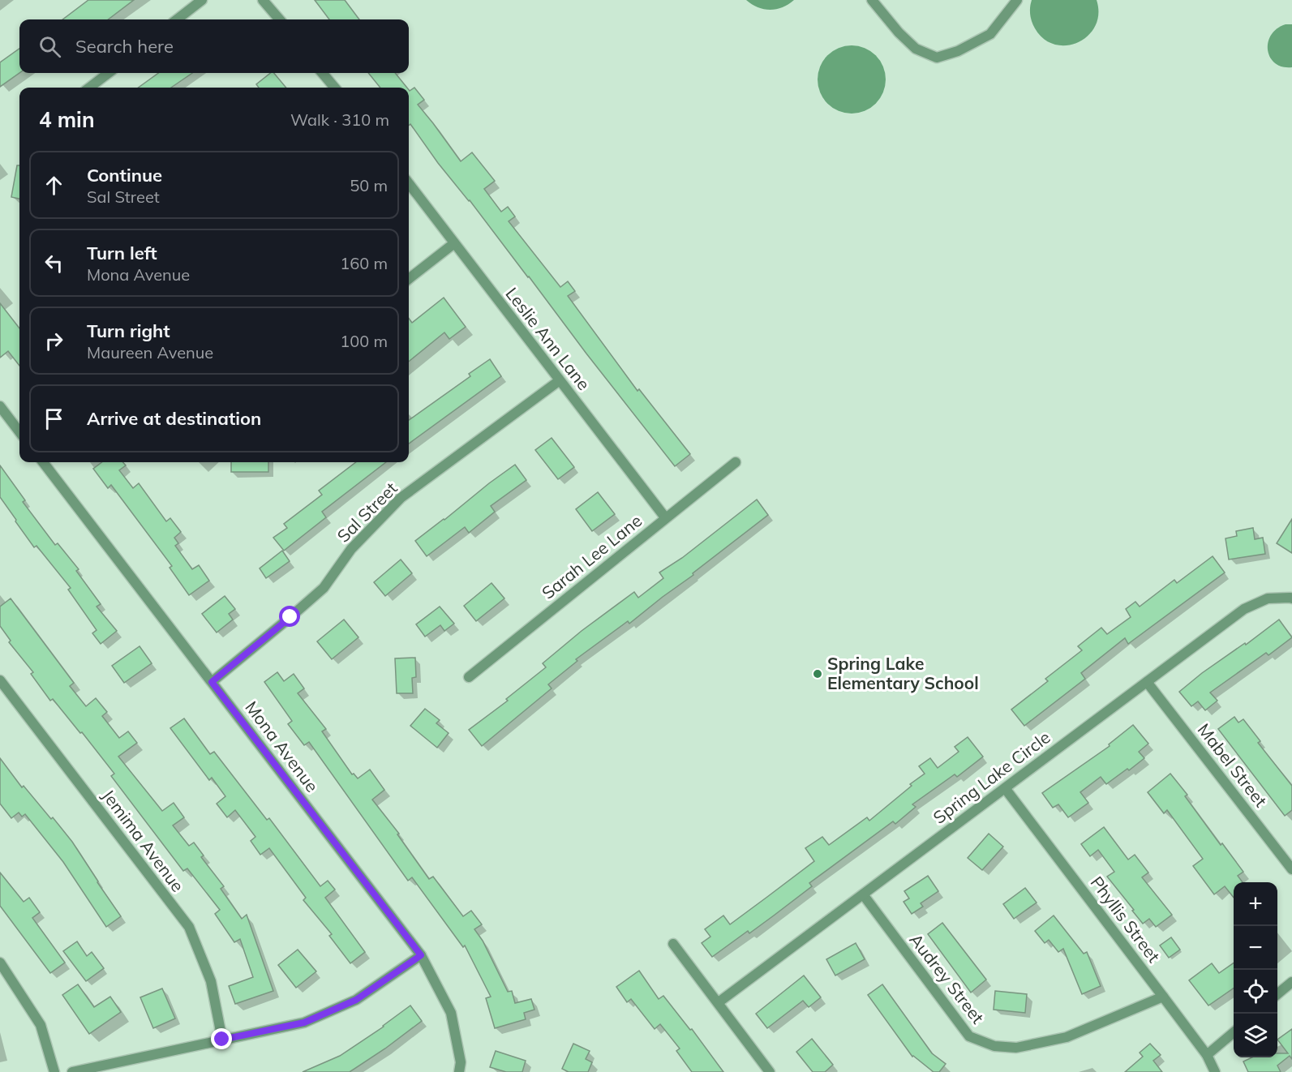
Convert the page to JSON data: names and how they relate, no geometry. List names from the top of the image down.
{
  "streets": {
    "street": [
      "Leslie Ann Lane",
      "Sal Street",
      "Sarah Lee Lane",
      "Mona Avenue",
      "Mabel Street",
      "Spring Lake Circle",
      "Jemima Avenue",
      "Phyllis Street",
      "Audrey Street"
    ]
  },
  "crossings": [
    ["Leslie Ann Lane", "Sal Street"],
    ["Leslie Ann Lane", "Sarah Lee Lane"],
    ["Sal Street", "Mona Avenue"],
    ["Mabel Street", "Spring Lake Circle"],
    ["Spring Lake Circle", "Phyllis Street"],
    ["Spring Lake Circle", "Audrey Street"],
    ["Phyllis Street", "Audrey Street"]
  ],
  "places": ["Spring Lake Elementary School"],
  "page": {
    "search": "Search here",
    "heading": ["4 min", "Walk · 310 m"],
    "list": [
      ["Continue", "Sal Street", "50 m"],
      ["Turn left", "Mona Avenue", "160 m"],
      ["Turn right", "Maureen Avenue", "100 m"],
      "Arrive at destination"
    ],
    "map_buttons": ["+", "−"]
  }
}
